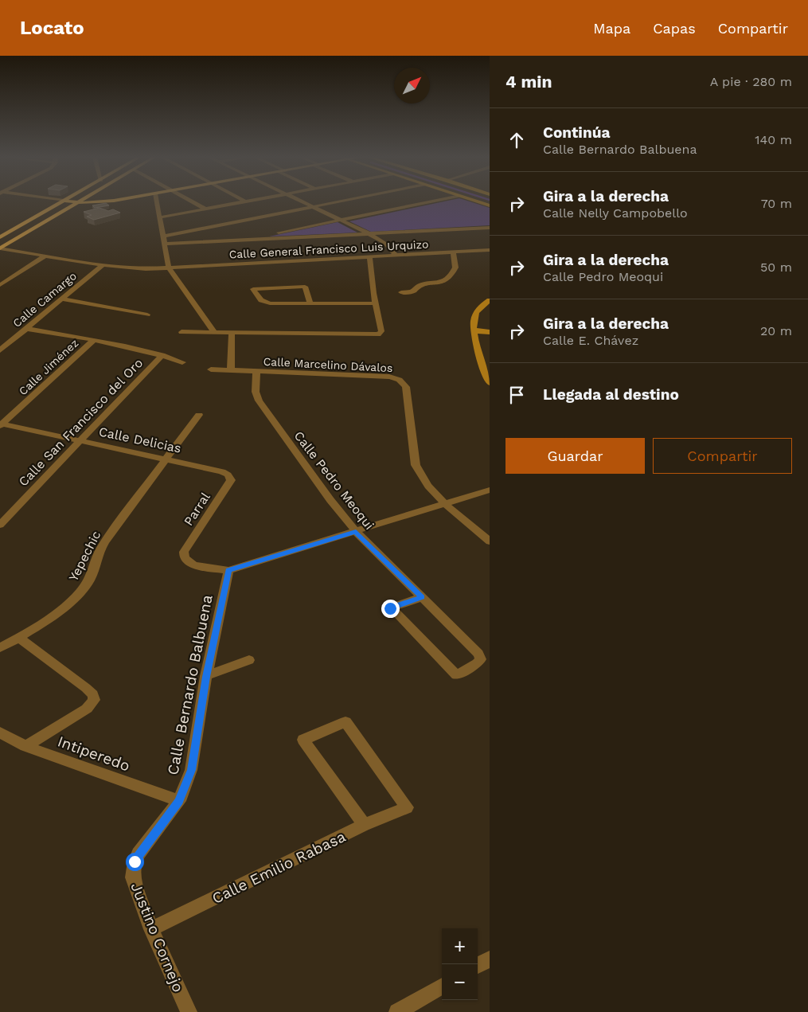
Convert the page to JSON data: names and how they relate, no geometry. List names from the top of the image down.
{
  "streets": {
    "street": [
      "Calle General Francisco Luis Urquizo",
      "Calle Camargo",
      "Calle Marcelino Dávalos",
      "Calle Jiménez",
      "Calle San Francisco del Oro",
      "Calle Delicias",
      "Calle Pedro Meoqui",
      "Parral",
      "Yepechic",
      "Calle Bernardo Balbuena",
      "Intiperedo",
      "Calle Emilio Rabasa",
      "Justino Cornejo"
    ]
  },
  "crossings": [
    ["Calle General Francisco Luis Urquizo", "Calle Camargo"],
    ["Calle Marcelino Dávalos", "Calle Pedro Meoqui"],
    ["Calle Jiménez", "Calle Delicias"],
    ["Calle San Francisco del Oro", "Calle Delicias"],
    ["Calle Delicias", "Parral"],
    ["Calle Delicias", "Yepechic"],
    ["Parral", "Calle Bernardo Balbuena"],
    ["Calle Bernardo Balbuena", "Intiperedo"],
    ["Calle Bernardo Balbuena", "Justino Cornejo"],
    ["Calle Emilio Rabasa", "Justino Cornejo"]
  ],
  "north": "top right",
  "page": {
    "header": "Locato",
    "nav": ["Mapa", "Capas", "Compartir"],
    "heading": ["4 min", "A pie · 280 m"],
    "list": [
      ["Continúa", "Calle Bernardo Balbuena", "140 m"],
      ["Gira a la derecha", "Calle Nelly Campobello", "70 m"],
      ["Gira a la derecha", "Calle Pedro Meoqui", "50 m"],
      ["Gira a la derecha", "Calle E. Chávez", "20 m"],
      "Llegada al destino"
    ],
    "buttons": ["Guardar", "Compartir"],
    "map_buttons": ["+", "−"]
  }
}
